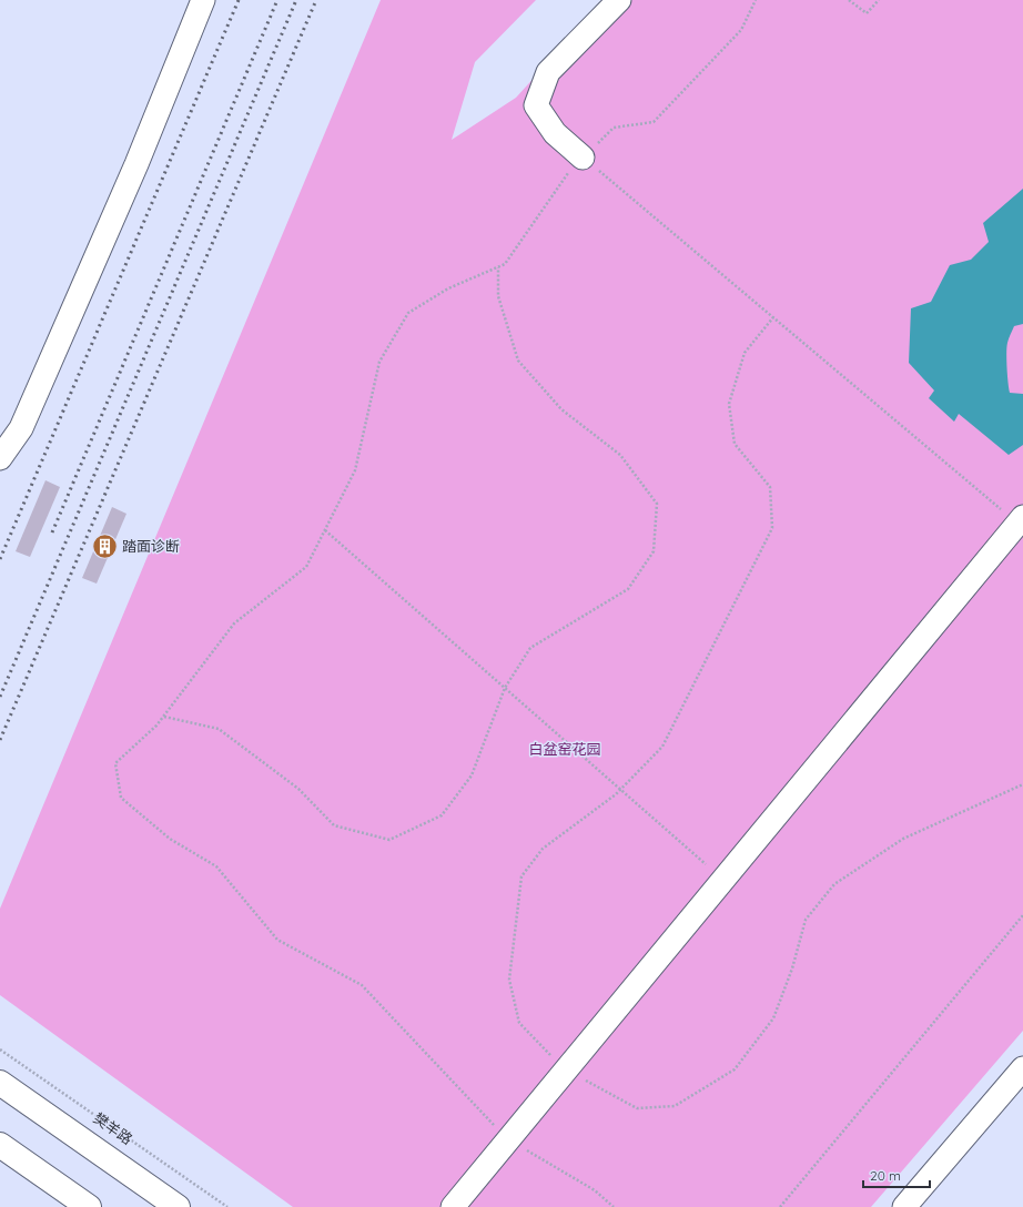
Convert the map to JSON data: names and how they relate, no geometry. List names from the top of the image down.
{
  "streets": {
    "main road": ["樊羊路"]
  },
  "parks": ["白盆窑花园"],
  "places": {
    "building": ["踏面诊断"]
  },
  "scale_bar": "20 m"
}
